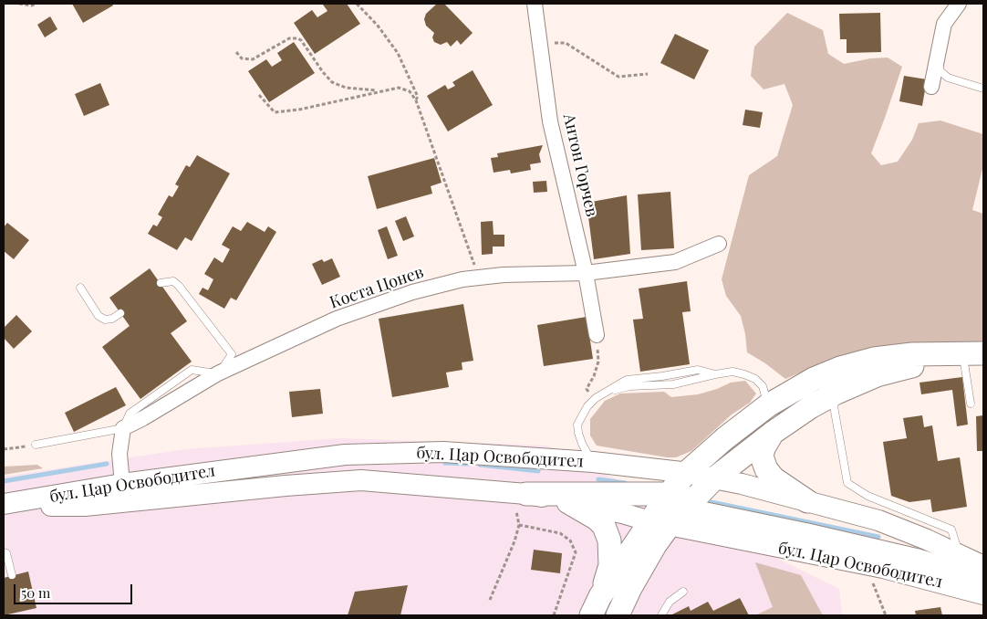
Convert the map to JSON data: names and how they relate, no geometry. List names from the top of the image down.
{
  "streets": {
    "main road": ["бул. Цар Освободител"],
    "street": ["Антон Горчев", "Коста Цонев"]
  },
  "crossings": [
    ["Антон Горчев", "Коста Цонев"]
  ],
  "scale_bar": "50 m"
}
